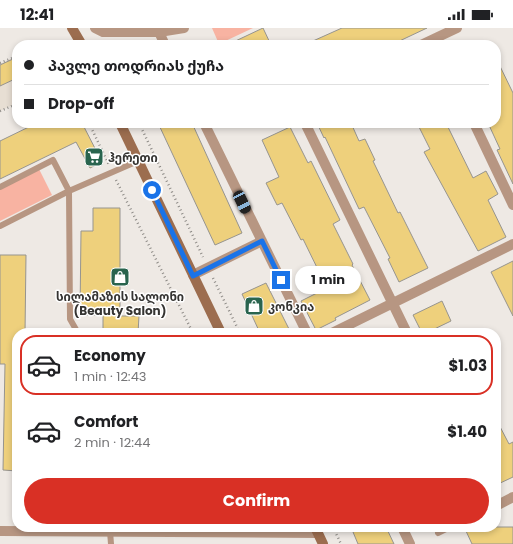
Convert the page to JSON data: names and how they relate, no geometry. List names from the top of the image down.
{
  "places": {
    "supermarket": ["ჰერეთი"],
    "shop": ["სილამაზის სალონი (Beauty Salon)", "კონკია"]
  },
  "page": {
    "status": "12:41",
    "banner": ["პავლე თოდრიას ქუჩა", "Drop-off"],
    "bubble": "1 min",
    "list": [
      {
        "name": "Economy",
        "note": "1 min · 12:43",
        "value": "$1.03"
      },
      {
        "name": "Comfort",
        "note": "2 min · 12:44",
        "value": "$1.40"
      }
    ],
    "buttons": "Confirm"
  }
}
